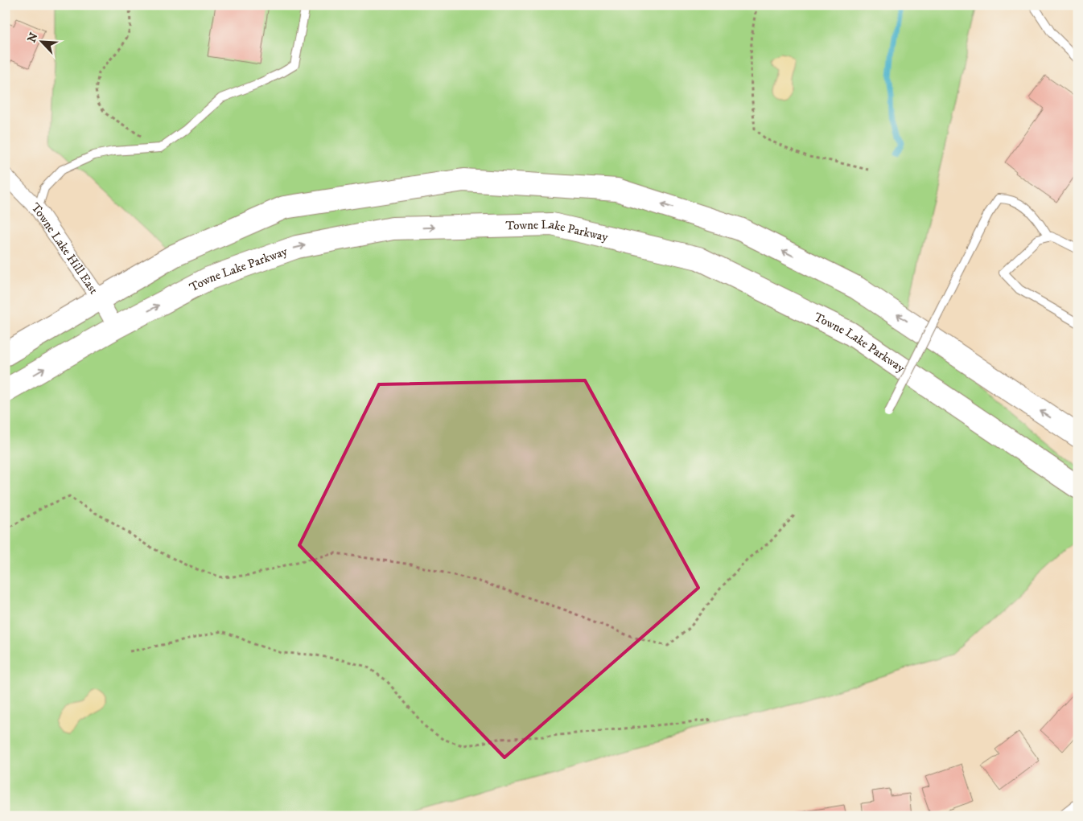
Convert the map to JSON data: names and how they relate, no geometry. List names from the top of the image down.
{
  "streets": {
    "main road": ["Towne Lake Parkway"],
    "street": ["Towne Lake Hill East"]
  },
  "crossings": [
    ["Towne Lake Parkway", "Towne Lake Hill East"]
  ],
  "north": "top left"
}
